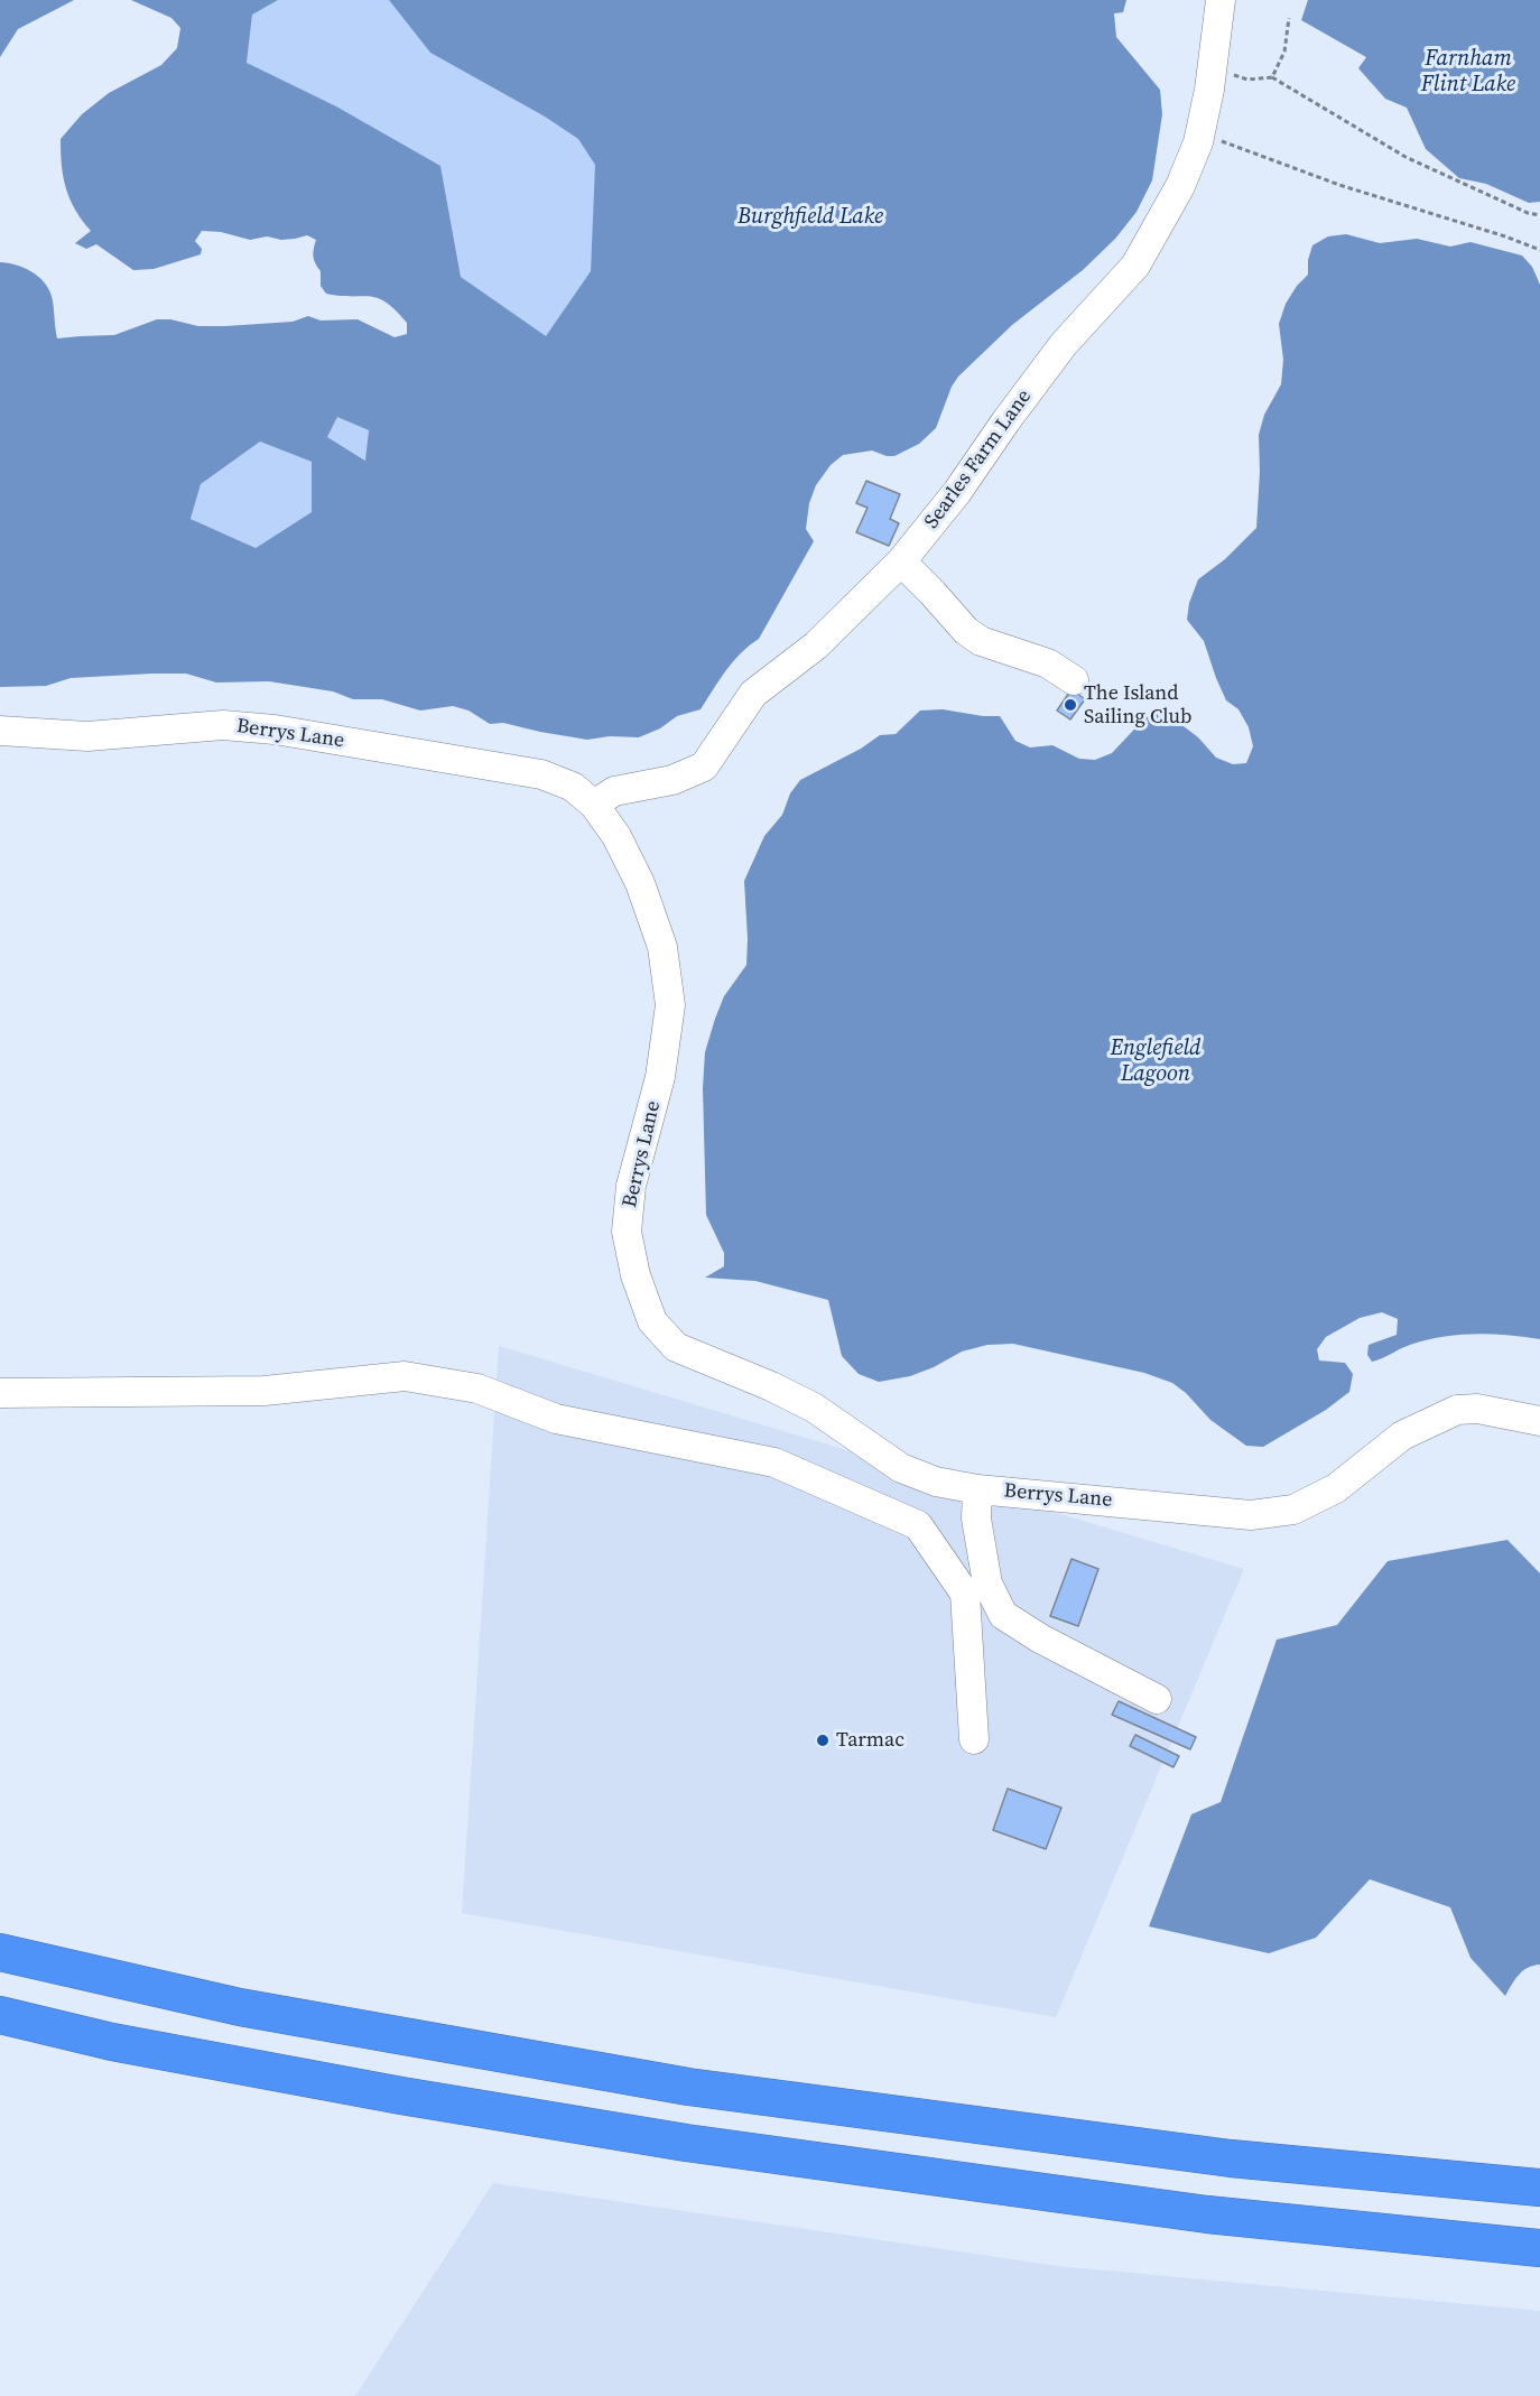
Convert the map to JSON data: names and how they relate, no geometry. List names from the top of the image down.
{
  "streets": {
    "street": ["Searles Farm Lane", "Berrys Lane"]
  },
  "crossings": [
    ["Searles Farm Lane", "Berrys Lane"]
  ],
  "water": ["Farnham Flint Lake", "Burghfield Lake", "Englefield Lagoon"],
  "places": ["The Island Sailing Club", "Tarmac"]
}
